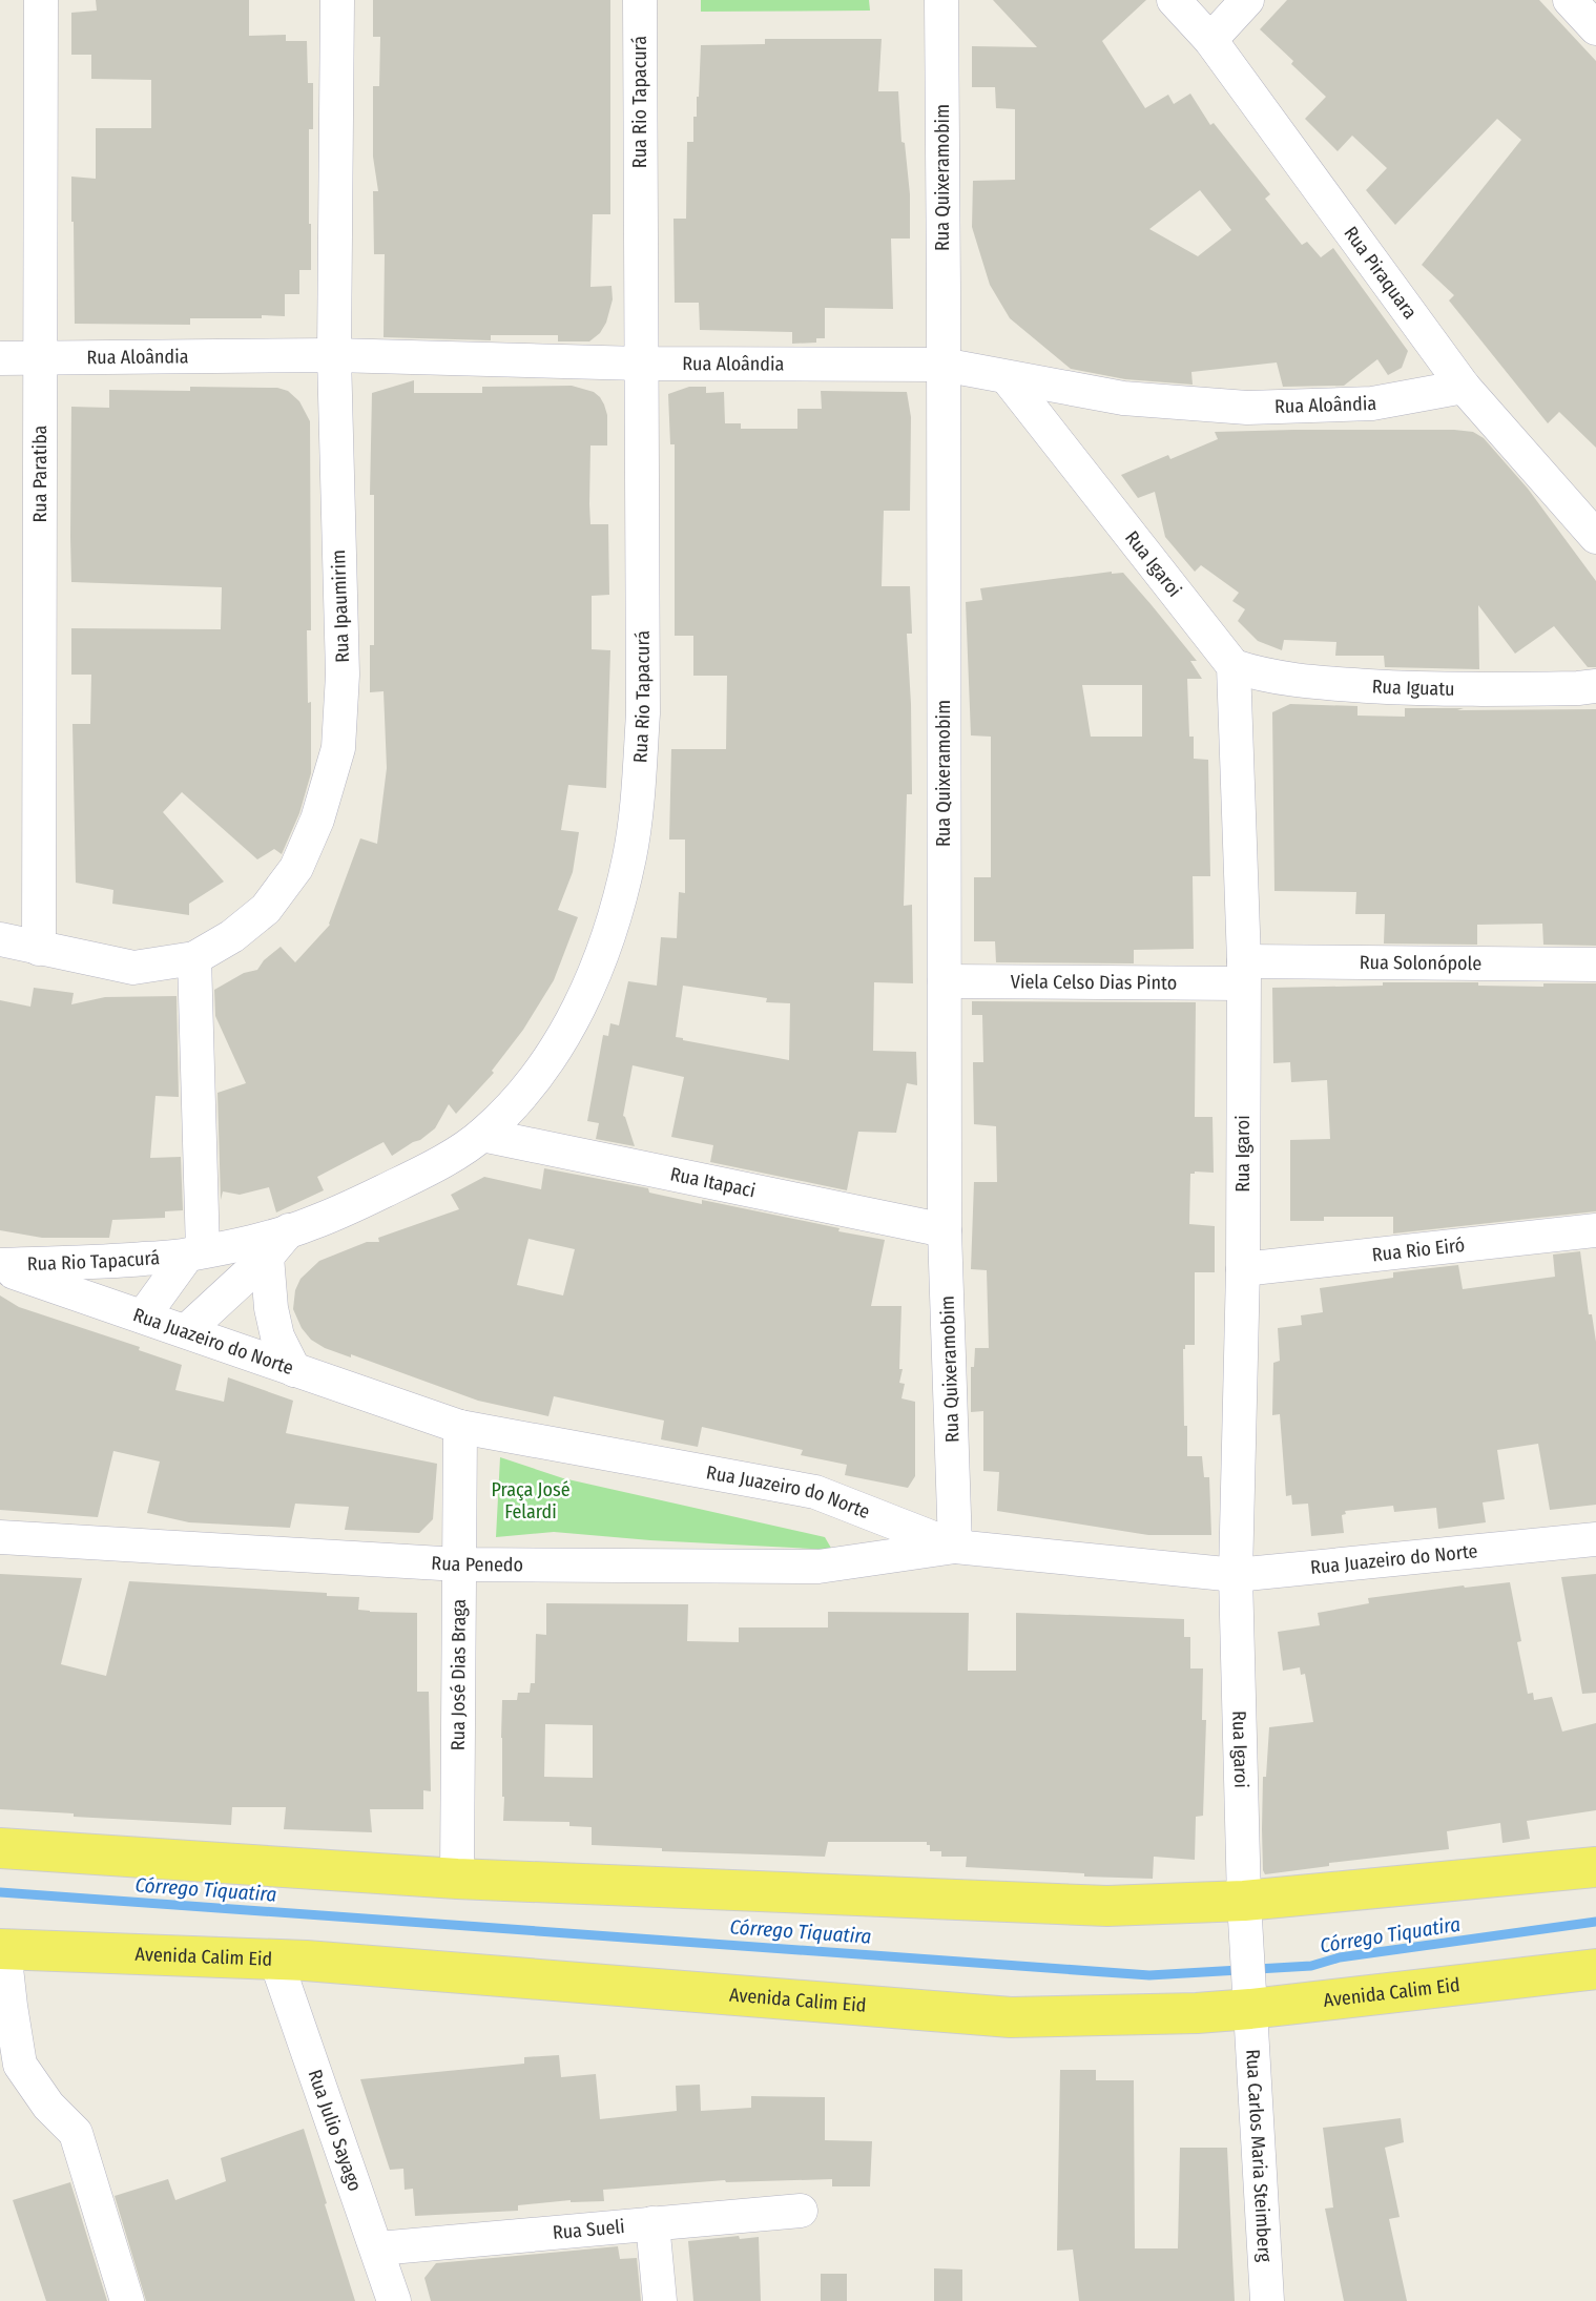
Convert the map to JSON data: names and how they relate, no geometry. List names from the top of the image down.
{
  "streets": {
    "main road": ["Avenida Calim Eid"],
    "street": [
      "Rua Rio Tapacurá",
      "Rua Quixeramobim",
      "Rua Piraquara",
      "Rua Aloândia",
      "Rua Paratiba",
      "Rua Igaroi",
      "Rua Ipaumirim",
      "Rua Iguatu",
      "Rua Solonópole",
      "Viela Celso Dias Pinto",
      "Rua Itapaci",
      "Rua Rio Eiró",
      "Rua Juazeiro do Norte",
      "Rua Penedo",
      "Rua José Dias Braga",
      "Rua Julio Sayago",
      "Rua Carlos Maria Steimberg",
      "Rua Sueli"
    ]
  },
  "crossings": [
    ["Rua Rio Tapacurá", "Rua Aloândia"],
    ["Rua Rio Tapacurá", "Rua Itapaci"],
    ["Rua Rio Tapacurá", "Rua Juazeiro do Norte"],
    ["Rua Quixeramobim", "Rua Aloândia"],
    ["Rua Quixeramobim", "Viela Celso Dias Pinto"],
    ["Rua Quixeramobim", "Rua Itapaci"],
    ["Rua Quixeramobim", "Rua Juazeiro do Norte"],
    ["Rua Quixeramobim", "Rua Penedo"],
    ["Rua Piraquara", "Rua Aloândia"],
    ["Rua Aloândia", "Rua Paratiba"],
    ["Rua Aloândia", "Rua Igaroi"],
    ["Rua Aloândia", "Rua Ipaumirim"],
    ["Rua Paratiba", "Rua Ipaumirim"],
    ["Rua Igaroi", "Rua Iguatu"],
    ["Rua Igaroi", "Rua Solonópole"],
    ["Rua Igaroi", "Viela Celso Dias Pinto"],
    ["Rua Igaroi", "Rua Rio Eiró"],
    ["Rua Igaroi", "Rua Juazeiro do Norte"],
    ["Rua Igaroi", "Avenida Calim Eid"],
    ["Rua Igaroi", "Rua Carlos Maria Steimberg"],
    ["Rua Solonópole", "Viela Celso Dias Pinto"],
    ["Rua Juazeiro do Norte", "Rua Penedo"],
    ["Rua Juazeiro do Norte", "Rua José Dias Braga"],
    ["Rua Penedo", "Rua José Dias Braga"],
    ["Avenida Calim Eid", "Rua Julio Sayago"],
    ["Avenida Calim Eid", "Rua Carlos Maria Steimberg"],
    ["Rua Julio Sayago", "Rua Sueli"]
  ],
  "water": ["Córrego Tiquatira"],
  "parks": ["Praça José Felardi"]
}
